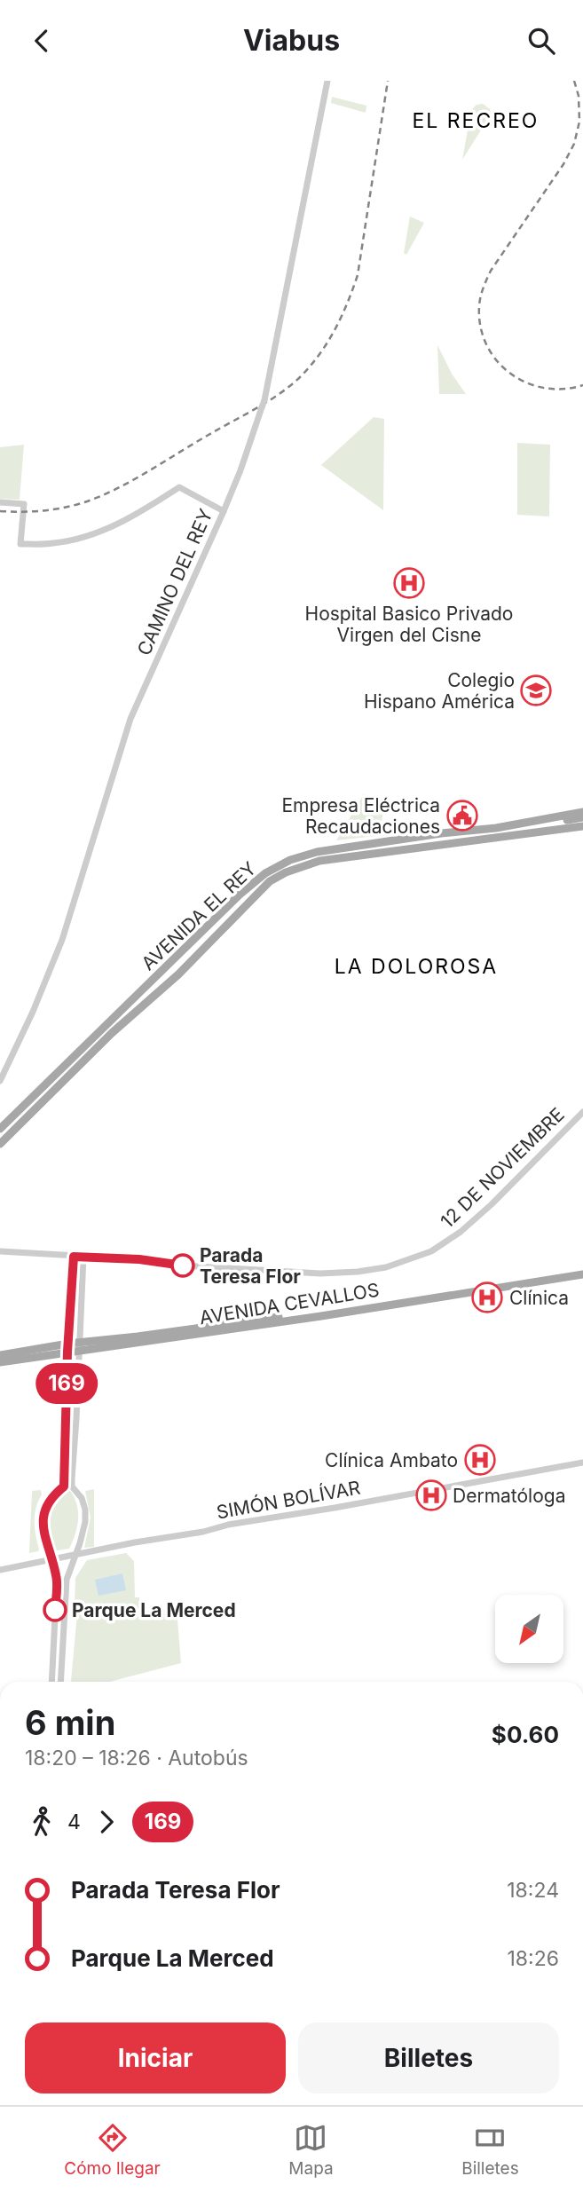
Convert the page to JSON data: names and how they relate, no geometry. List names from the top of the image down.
{
  "streets": {
    "main road": ["AVENIDA EL REY", "AVENIDA CEVALLOS"],
    "street": ["CAMINO DEL REY", "12 DE NOVIEMBRE", "SIMÓN BOLÍVAR"]
  },
  "districts": ["EL RECREO", "LA DOLOROSA"],
  "places": {
    "hospital": [
      "Hospital Basico Privado Virgen del Cisne",
      "Clínica",
      "Clínica Ambato",
      "Dermatóloga"
    ],
    "school or university": ["Colegio Hispano América"],
    "public building": ["Empresa Eléctrica Recaudaciones"],
    "other": ["Parada Teresa Flor", "Parque La Merced"]
  },
  "lines": ["bus line 169"],
  "north": "bottom left",
  "page": {
    "header": "Viabus",
    "on_map": "169",
    "heading": ["6 min", "18:20 – 18:26 · Autobús", "$0.60"],
    "legs": ["4", "169"],
    "list": [
      {
        "name": "Parada Teresa Flor",
        "value": "18:24"
      },
      {
        "name": "Parque La Merced",
        "value": "18:26"
      }
    ],
    "buttons": ["Iniciar", "Billetes"],
    "tabs": ["Cómo llegar", "Mapa", "Billetes"]
  }
}
